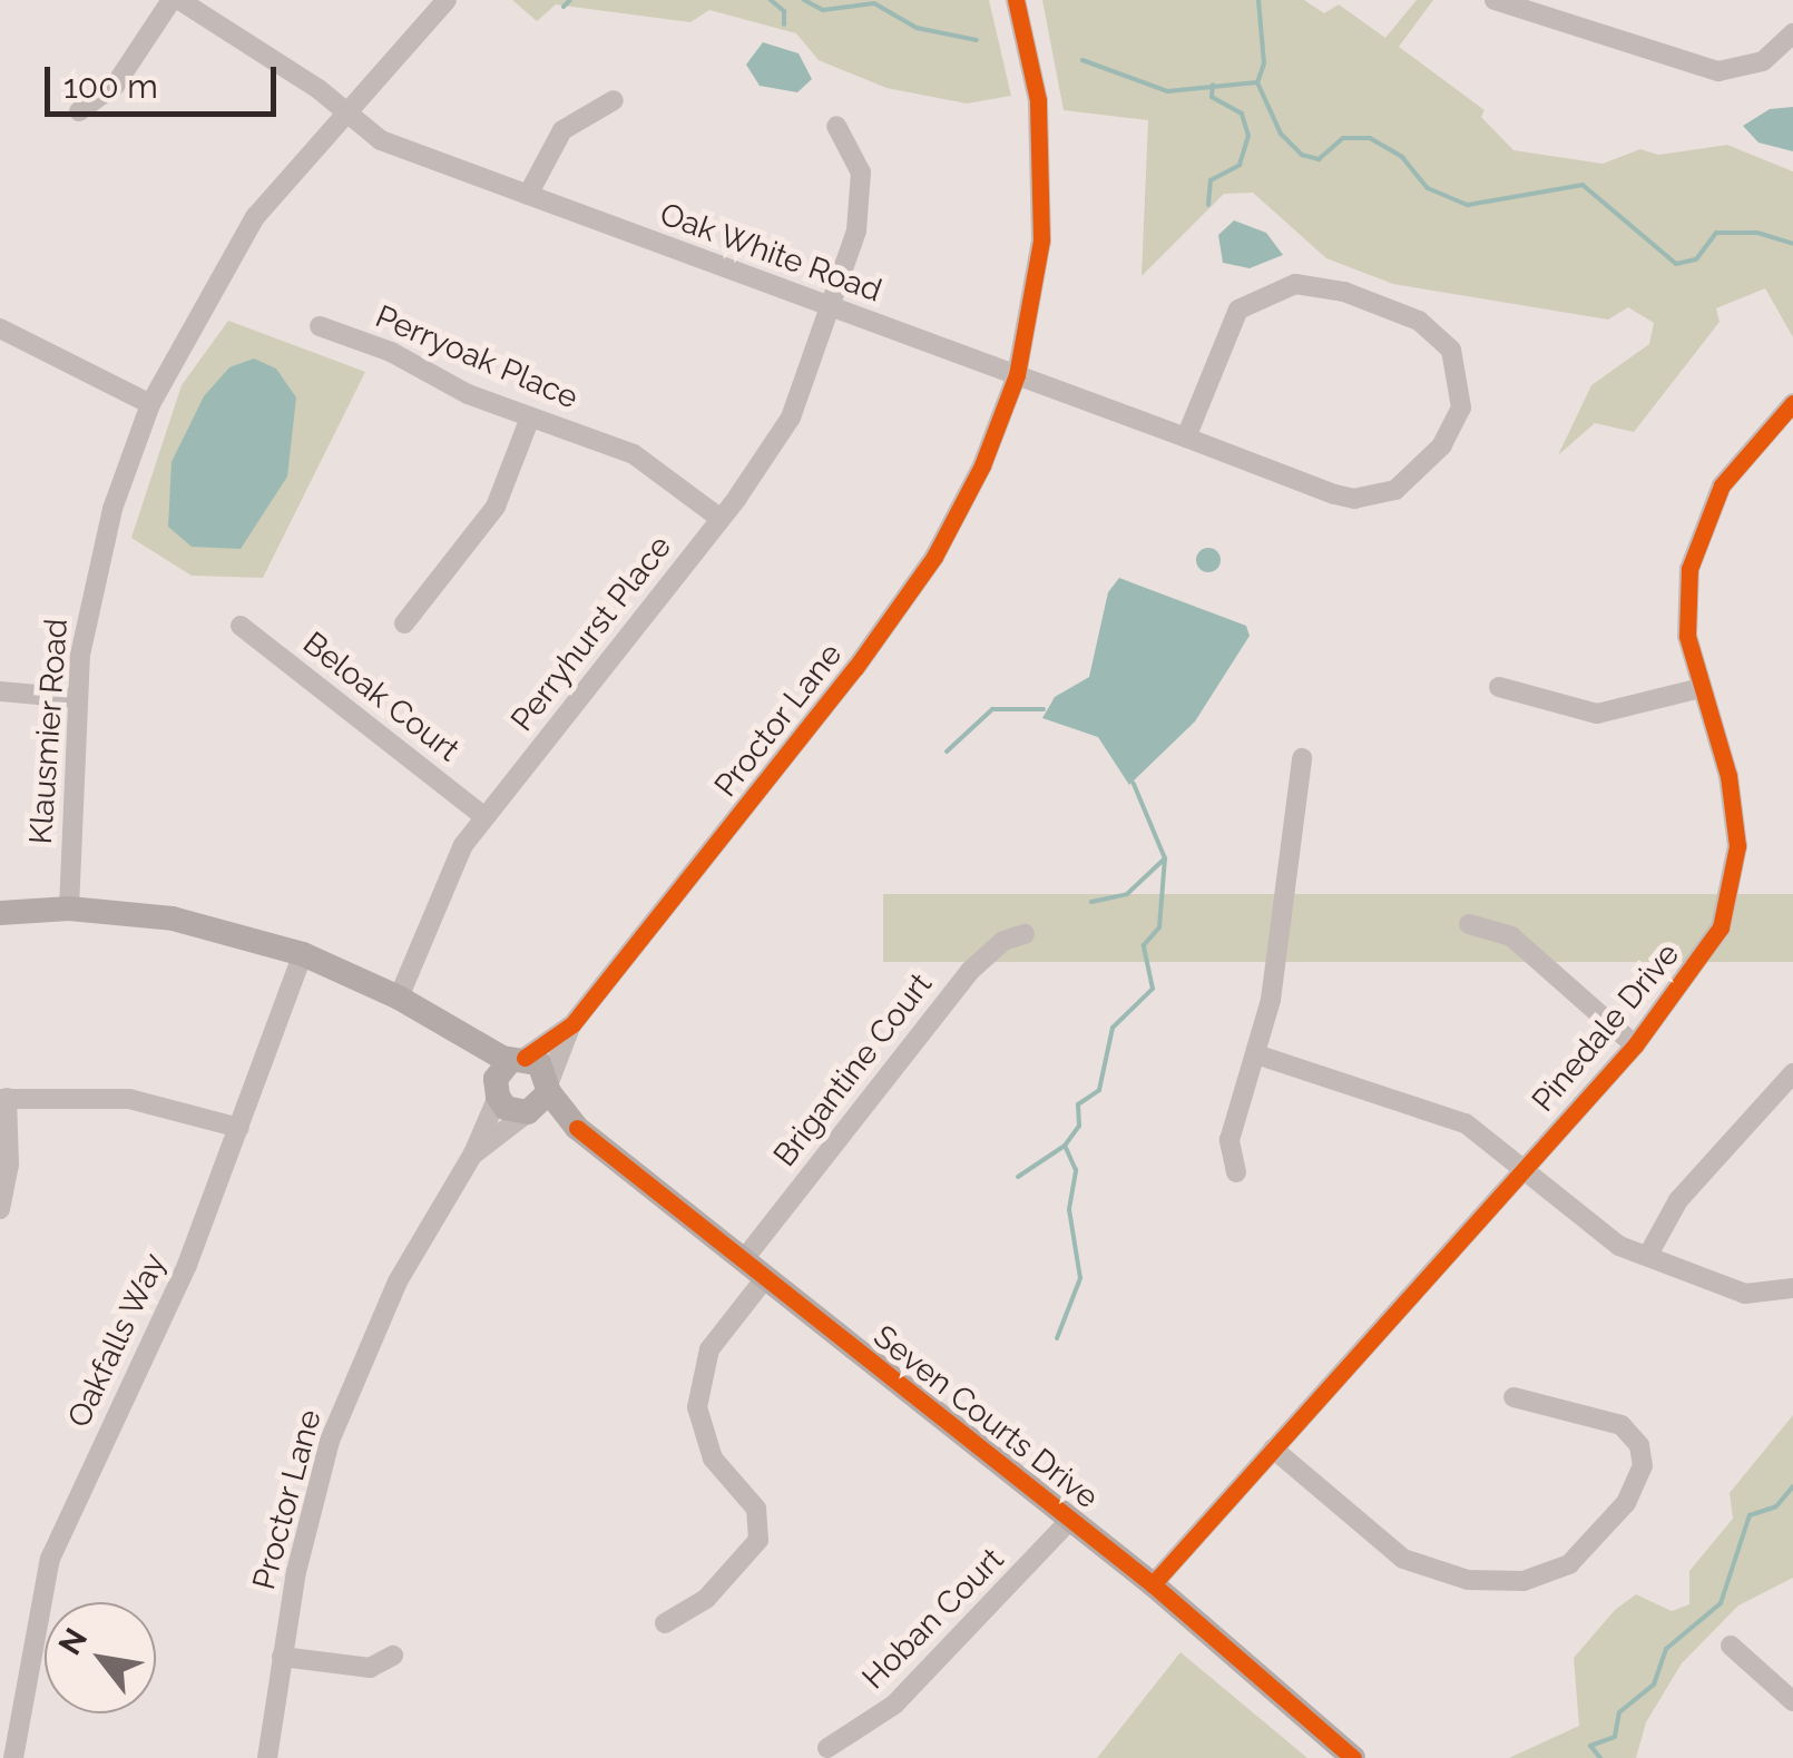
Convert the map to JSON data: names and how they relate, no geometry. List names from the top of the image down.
{
  "streets": {
    "street": [
      "Oak White Road",
      "Perryoak Place",
      "Perryhurst Place",
      "Beloak Court",
      "Proctor Lane",
      "Klausmier Road",
      "Pinedale Drive",
      "Brigantine Court",
      "Oakfalls Way",
      "Seven Courts Drive",
      "Hoban Court"
    ]
  },
  "crossings": [
    ["Oak White Road", "Perryhurst Place"],
    ["Oak White Road", "Proctor Lane"],
    ["Oak White Road", "Klausmier Road"],
    ["Perryoak Place", "Perryhurst Place"],
    ["Perryhurst Place", "Beloak Court"],
    ["Proctor Lane", "Seven Courts Drive"],
    ["Pinedale Drive", "Seven Courts Drive"],
    ["Brigantine Court", "Seven Courts Drive"],
    ["Seven Courts Drive", "Hoban Court"]
  ],
  "scale_bar": "100 m",
  "north": "top left"
}
